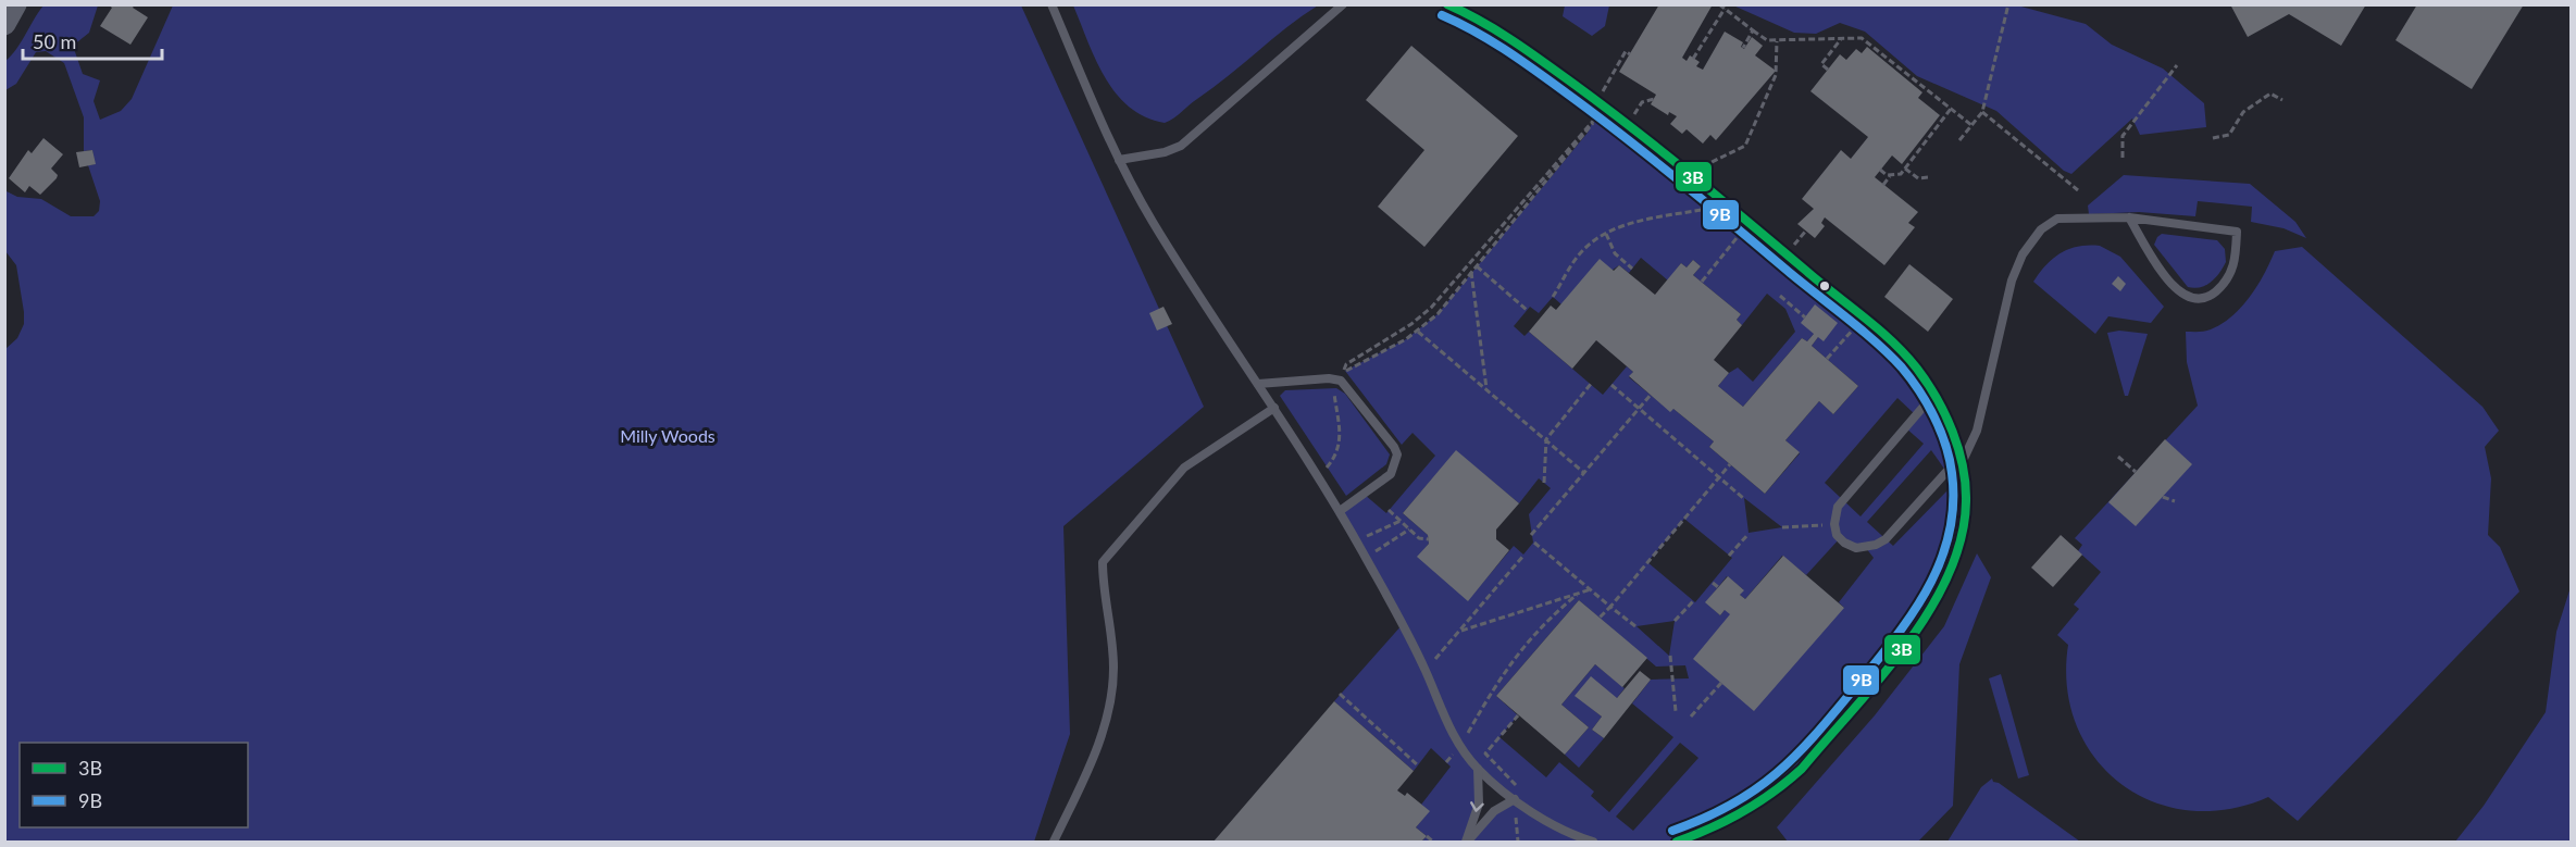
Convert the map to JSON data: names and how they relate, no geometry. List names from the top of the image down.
{
  "parks": ["Milly Woods"],
  "lines": ["transit line 3B", "transit line 9B"],
  "legend": ["3B", "9B"],
  "scale_bar": "50 m"
}
